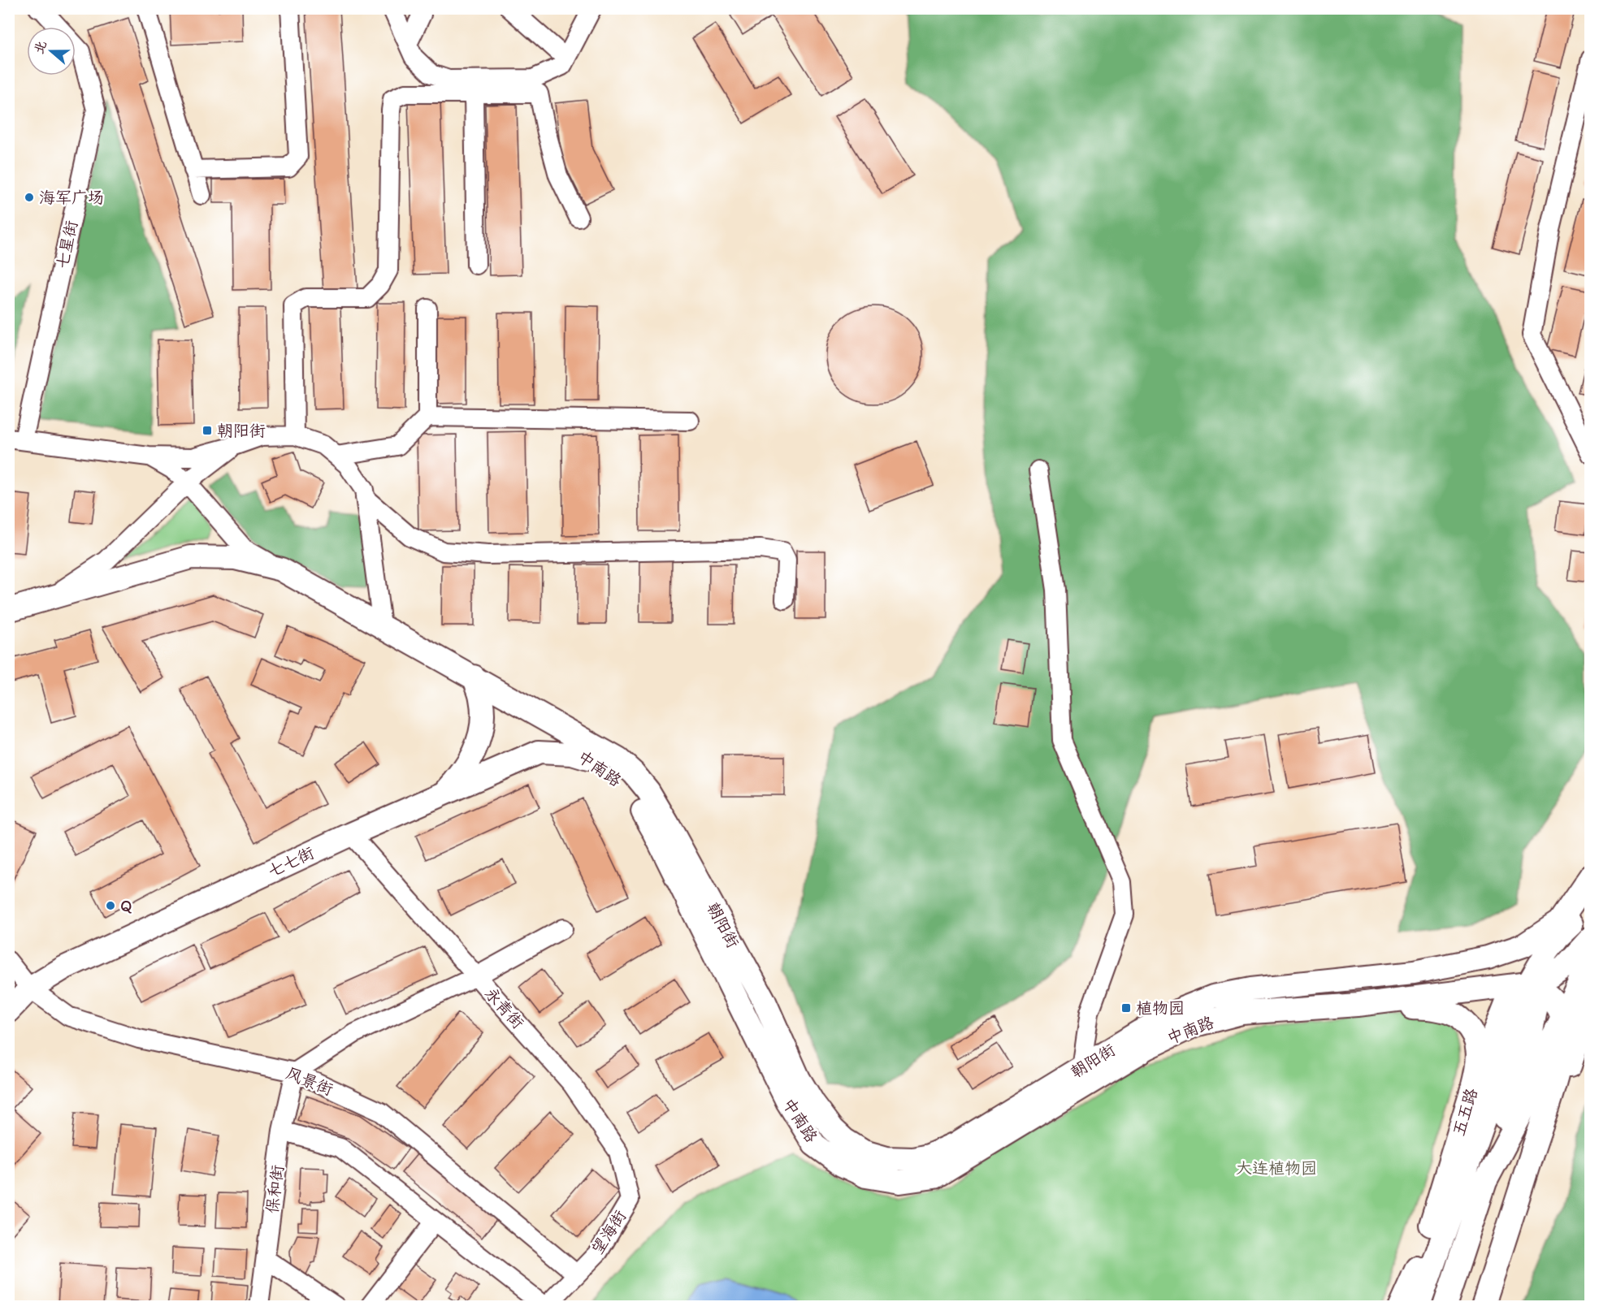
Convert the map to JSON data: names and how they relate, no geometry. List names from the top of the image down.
{
  "streets": {
    "main road": [
      "中南路",
      "七七街",
      "朝阳街",
      "五五路"
    ],
    "street": [
      "七星街",
      "永青街",
      "风景街",
      "保和街",
      "望海街"
    ]
  },
  "crossings": [
    ["中南路", "七七街"],
    ["中南路", "朝阳街"],
    ["中南路", "五五路"],
    ["七七街", "永青街"],
    ["七七街", "风景街"],
    ["永青街", "望海街"],
    ["风景街", "保和街"],
    ["风景街", "望海街"]
  ],
  "parks": ["大连植物园"],
  "places": {
    "other": ["海军广场", "Q"],
    "transit": ["朝阳街", "植物园"]
  },
  "north": "left"
}
